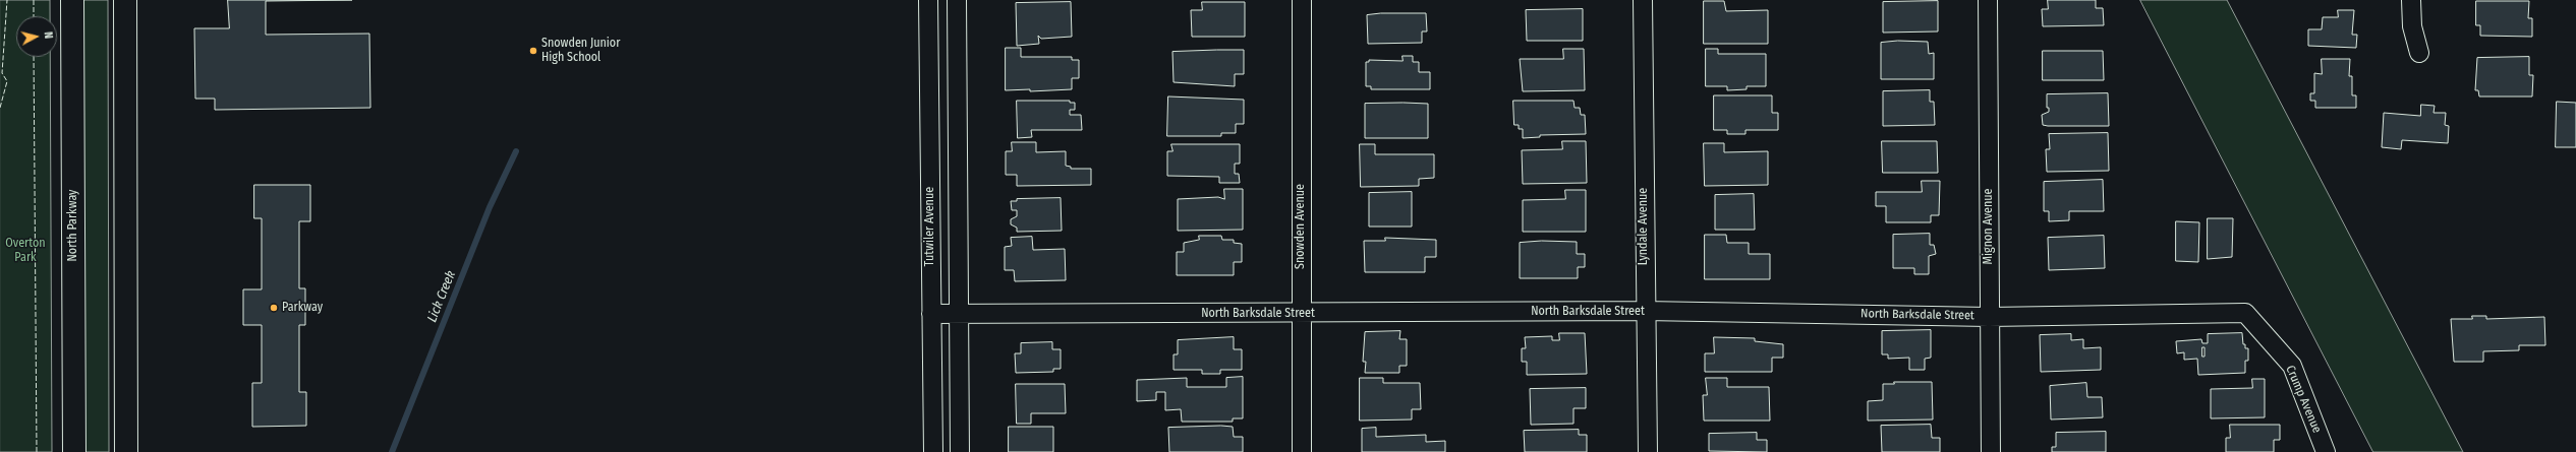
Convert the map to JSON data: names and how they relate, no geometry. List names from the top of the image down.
{
  "streets": {
    "main road": ["North Parkway"],
    "street": [
      "Tutwiler Avenue",
      "Snowden Avenue",
      "Lyndale Avenue",
      "Mignon Avenue",
      "North Barksdale Street",
      "Crump Avenue"
    ]
  },
  "crossings": [
    ["Tutwiler Avenue", "North Barksdale Street"],
    ["Snowden Avenue", "North Barksdale Street"],
    ["Lyndale Avenue", "North Barksdale Street"],
    ["Mignon Avenue", "North Barksdale Street"],
    ["North Barksdale Street", "Crump Avenue"]
  ],
  "water": ["Lick Creek"],
  "parks": ["Overton Park"],
  "places": ["Snowden Junior High School", "Parkway"],
  "north": "right"
}
